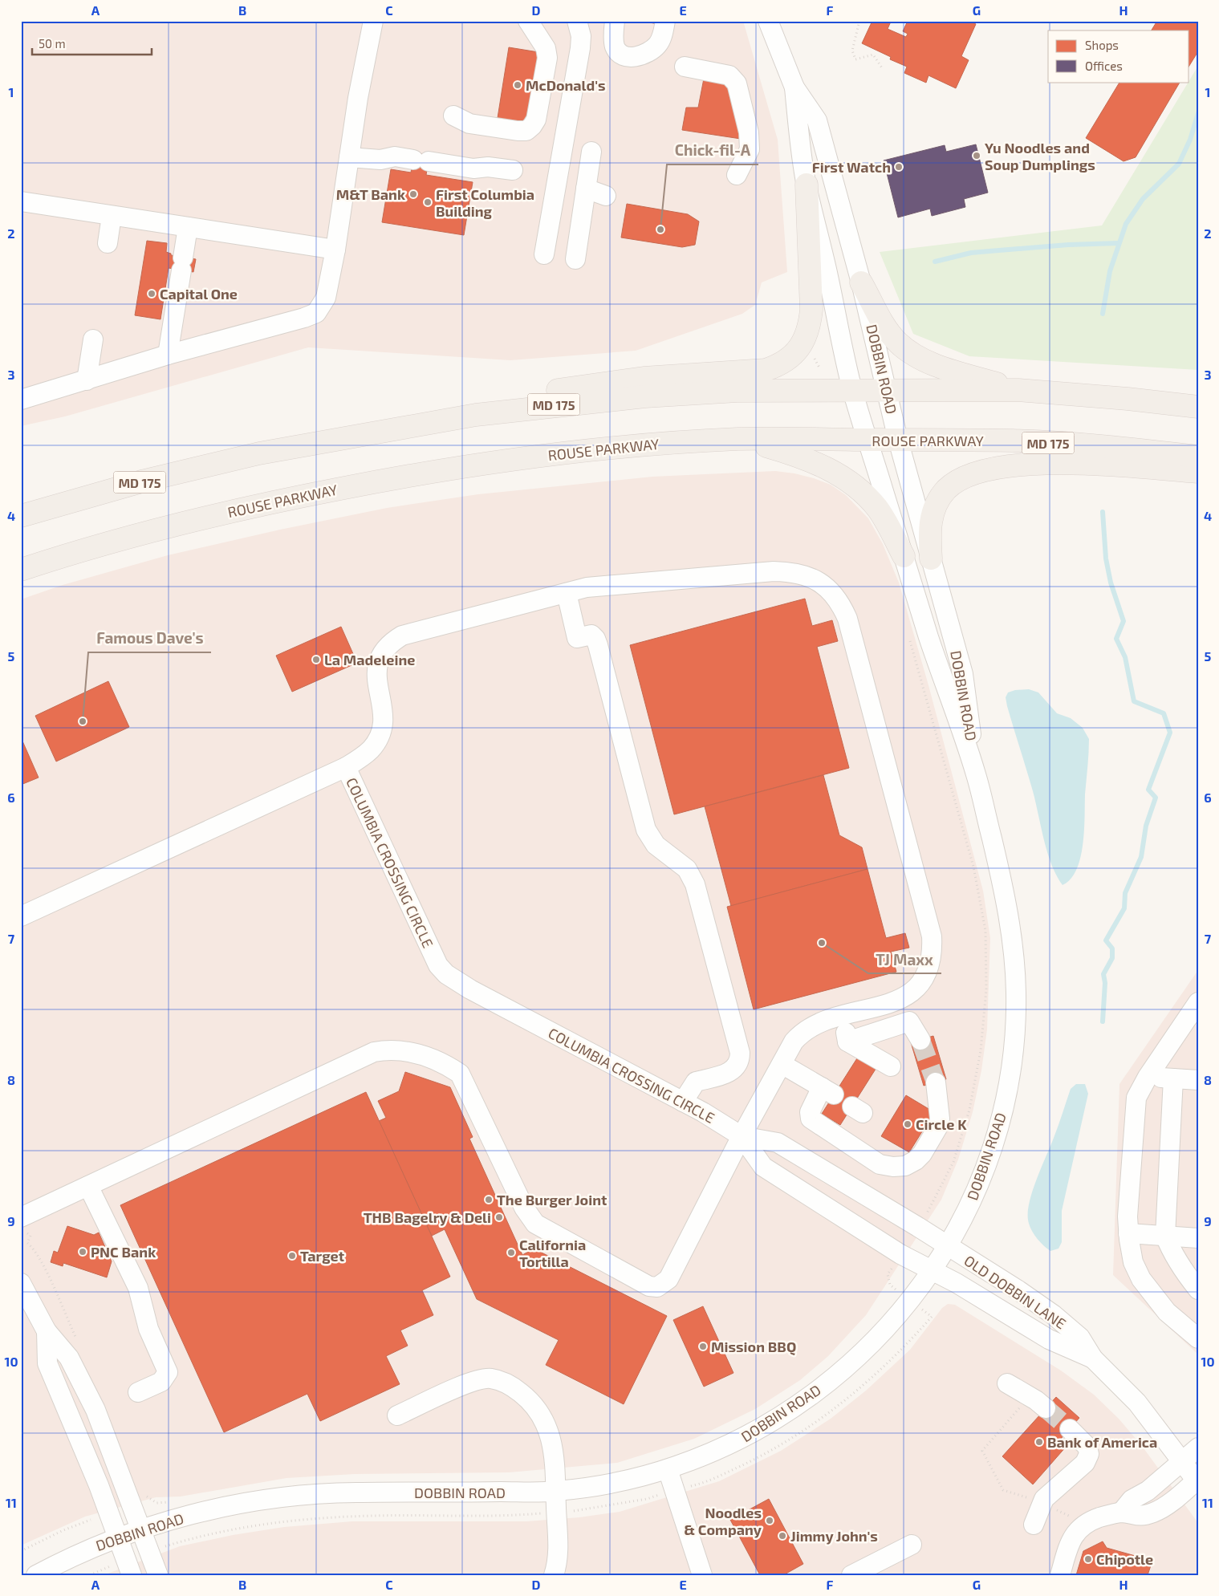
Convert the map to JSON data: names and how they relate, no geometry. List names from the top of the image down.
{
  "streets": {
    "main road": ["MD 175", "ROUSE PARKWAY"],
    "street": ["DOBBIN ROAD", "COLUMBIA CROSSING CIRCLE", "OLD DOBBIN LANE"]
  },
  "crossings": [
    ["DOBBIN ROAD", "MD 175"],
    ["DOBBIN ROAD", "ROUSE PARKWAY"],
    ["DOBBIN ROAD", "COLUMBIA CROSSING CIRCLE"],
    ["DOBBIN ROAD", "OLD DOBBIN LANE"],
    ["COLUMBIA CROSSING CIRCLE", "OLD DOBBIN LANE"]
  ],
  "places": [
    "McDonald's",
    "Yu Noodles and Soup Dumplings",
    "First Watch",
    "M&T Bank",
    "First Columbia Building",
    "Chick-fil-A",
    "Capital One",
    "La Madeleine",
    "Famous Dave's",
    "TJ Maxx",
    "Circle K",
    "The Burger Joint",
    "THB Bagelry & Deli",
    "PNC Bank",
    "California Tortilla",
    "Target",
    "Mission BBQ",
    "Bank of America",
    "Noodles & Company",
    "Jimmy John's",
    "Chipotle"
  ],
  "legend": ["Shops", "Offices"],
  "scale_bar": "50 m",
  "grid": {
    "columns": [
      "A",
      "B",
      "C",
      "D",
      "E",
      "F",
      "G",
      "H"
    ],
    "rows": [
      "1",
      "2",
      "3",
      "4",
      "5",
      "6",
      "7",
      "8",
      "9",
      "10",
      "11"
    ]
  }
}
